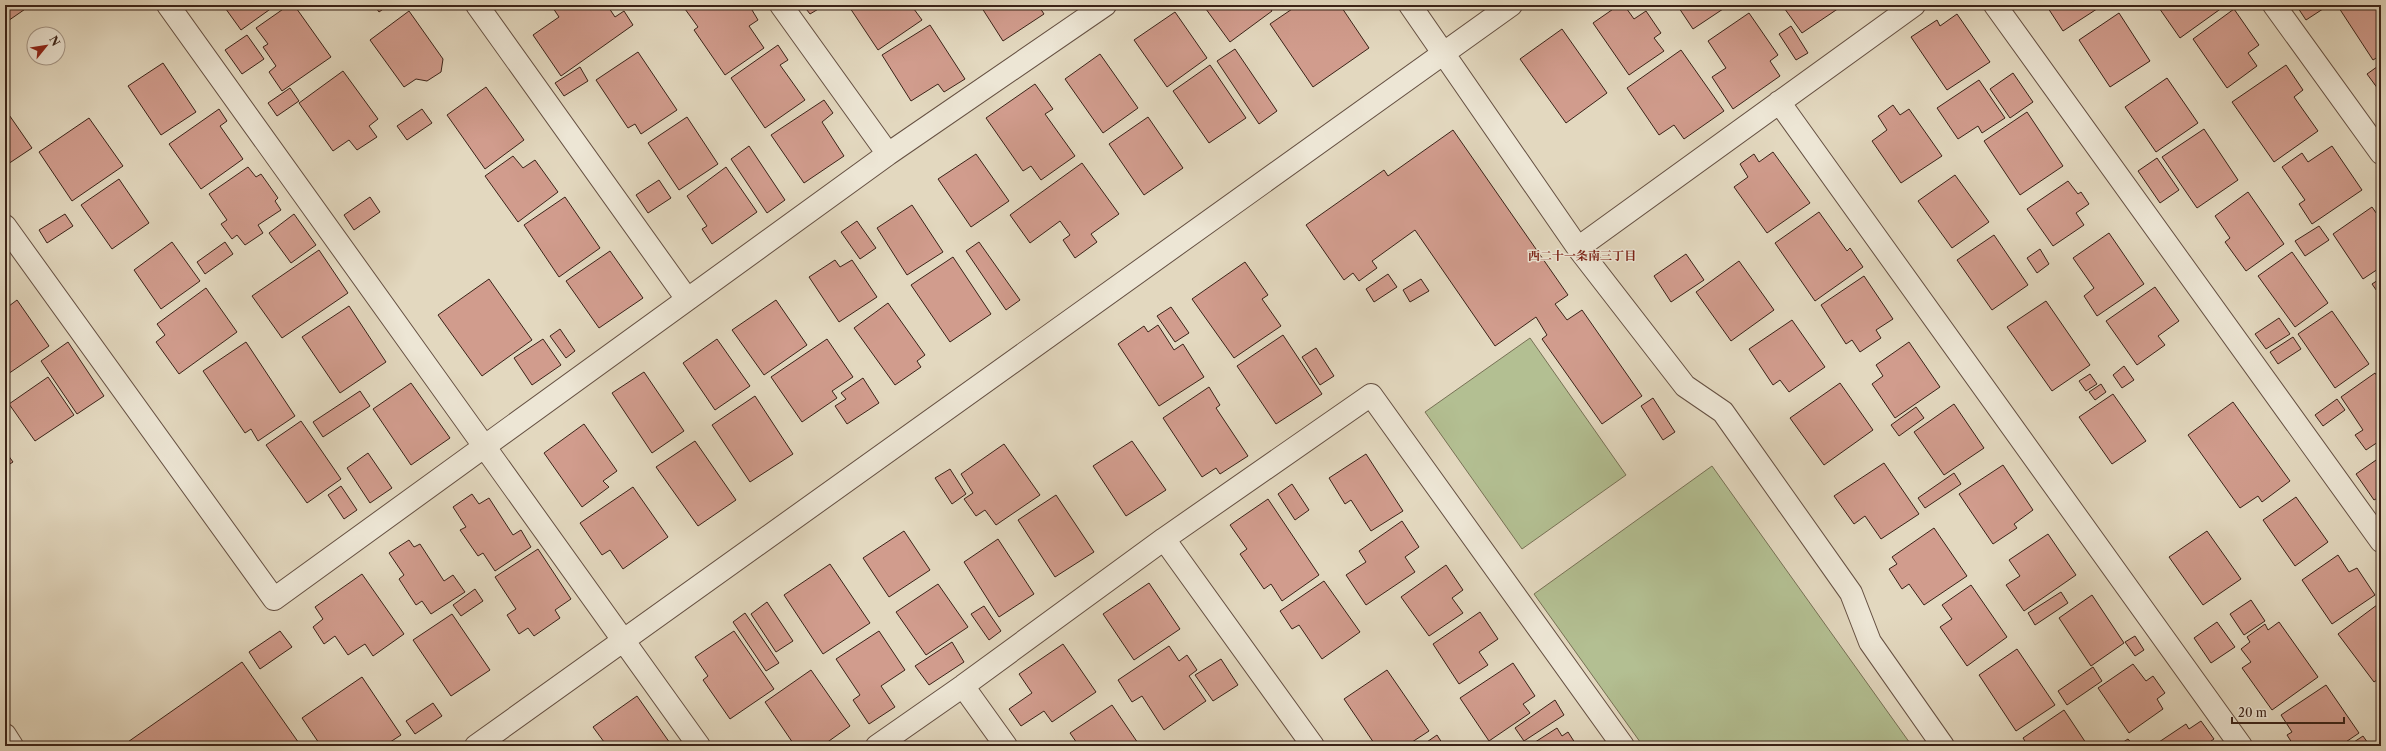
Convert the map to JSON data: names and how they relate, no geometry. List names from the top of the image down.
{
  "districts": ["西二十一条南三丁目"],
  "scale_bar": "20 m",
  "north": "top right"
}
